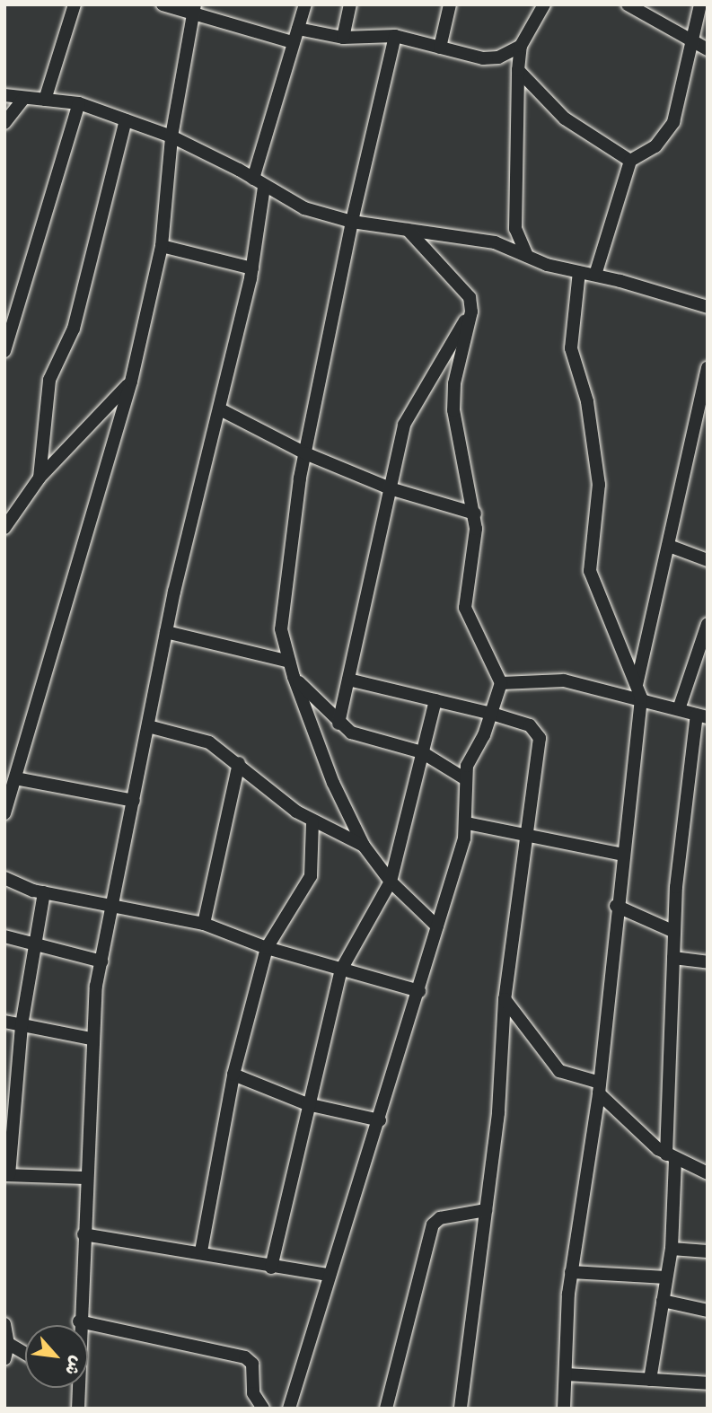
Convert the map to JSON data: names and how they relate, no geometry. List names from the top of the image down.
{
  "north": "bottom right"
}
